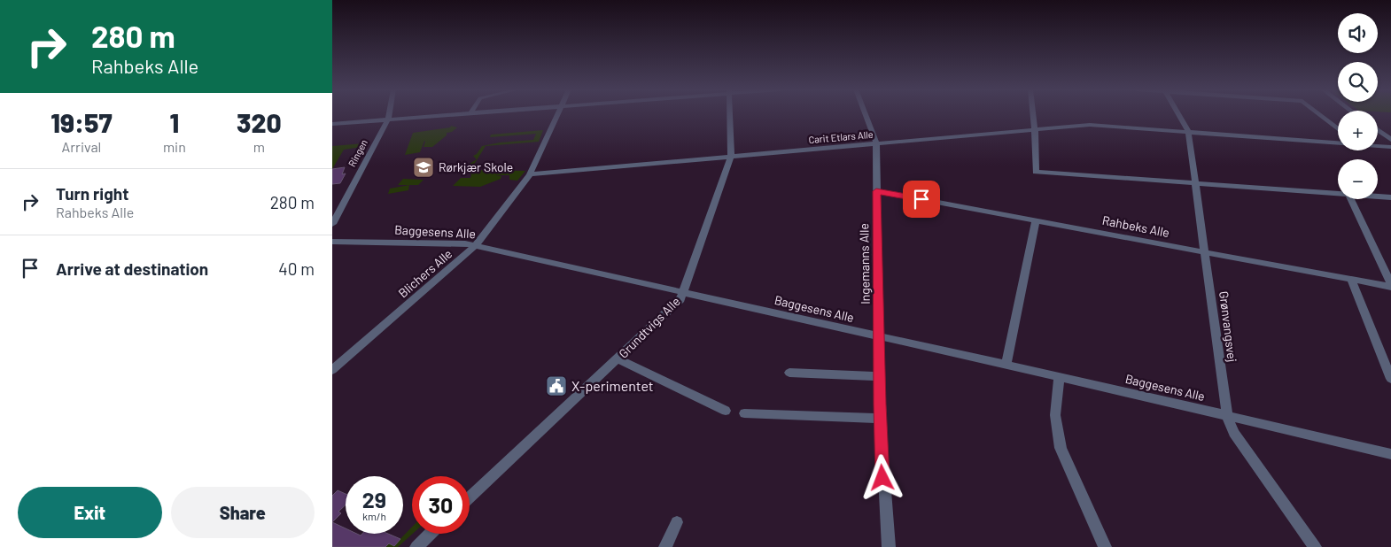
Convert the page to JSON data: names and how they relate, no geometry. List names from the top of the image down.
{
  "streets": {
    "street": [
      "Carit Etlars Alle",
      "Ringen",
      "Rahbeks Alle",
      "Baggesens Alle",
      "Ingemanns Alle",
      "Blichers Alle",
      "Grønvangsvej",
      "Grundtvigs Alle"
    ]
  },
  "crossings": [
    ["Carit Etlars Alle", "Ingemanns Alle"],
    ["Carit Etlars Alle", "Blichers Alle"],
    ["Carit Etlars Alle", "Grønvangsvej"],
    ["Carit Etlars Alle", "Grundtvigs Alle"],
    ["Rahbeks Alle", "Ingemanns Alle"],
    ["Rahbeks Alle", "Grønvangsvej"],
    ["Baggesens Alle", "Ingemanns Alle"],
    ["Baggesens Alle", "Blichers Alle"],
    ["Baggesens Alle", "Grønvangsvej"],
    ["Baggesens Alle", "Grundtvigs Alle"]
  ],
  "places": {
    "school or university": ["Rørkjær Skole"],
    "public building": ["X-perimentet"]
  },
  "page": {
    "turn": ["280 m", "Rahbeks Alle"],
    "map_buttons": ["+", "−"],
    "eta": [
      "19:57",
      "Arrival",
      "1",
      "min",
      "320",
      "m"
    ],
    "list": [
      {
        "name": "Turn right",
        "note": "Rahbeks Alle",
        "value": "280 m"
      },
      {
        "name": "Arrive at destination",
        "value": "40 m"
      }
    ],
    "speed": "29 km/h",
    "limit": "30",
    "buttons": ["Exit", "Share"]
  }
}
